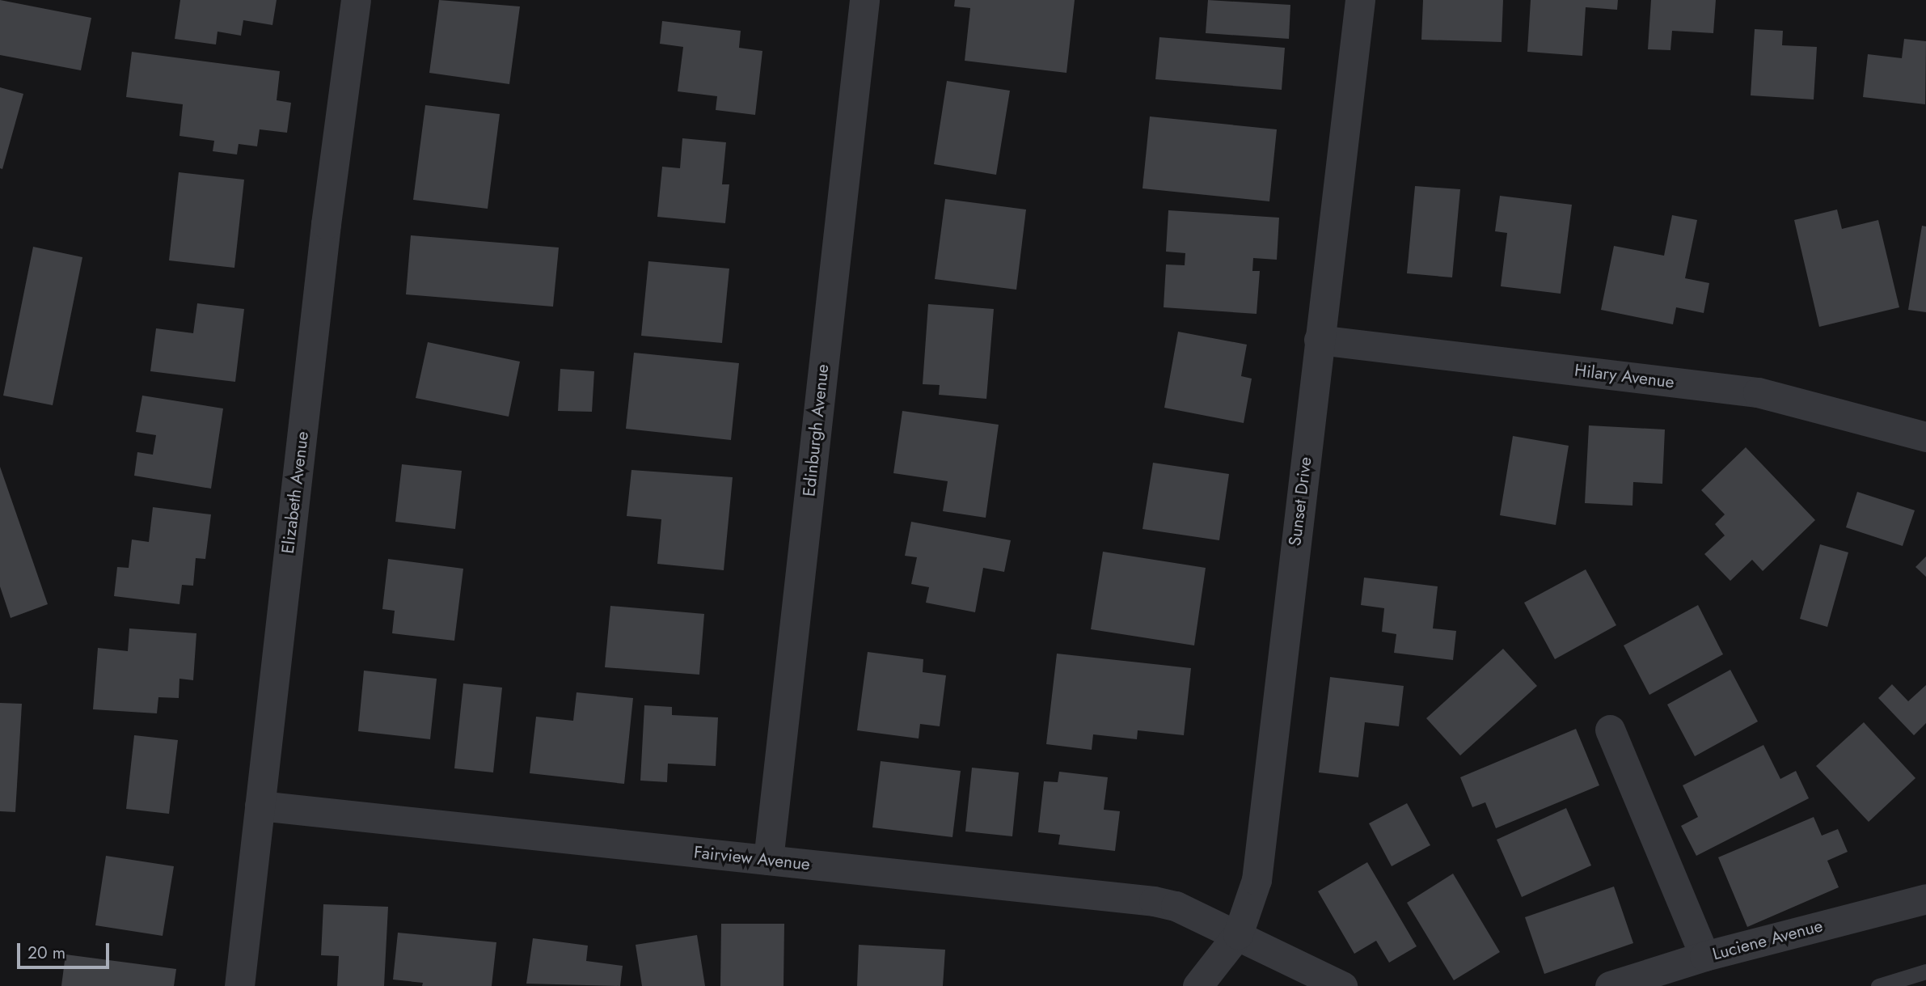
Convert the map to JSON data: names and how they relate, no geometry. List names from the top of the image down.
{
  "streets": {
    "street": [
      "Hilary Avenue",
      "Edinburgh Avenue",
      "Elizabeth Avenue",
      "Sunset Drive",
      "Fairview Avenue",
      "Luciene Avenue"
    ]
  },
  "crossings": [
    ["Hilary Avenue", "Sunset Drive"],
    ["Edinburgh Avenue", "Fairview Avenue"],
    ["Elizabeth Avenue", "Fairview Avenue"],
    ["Sunset Drive", "Fairview Avenue"]
  ],
  "scale_bar": "20 m"
}
